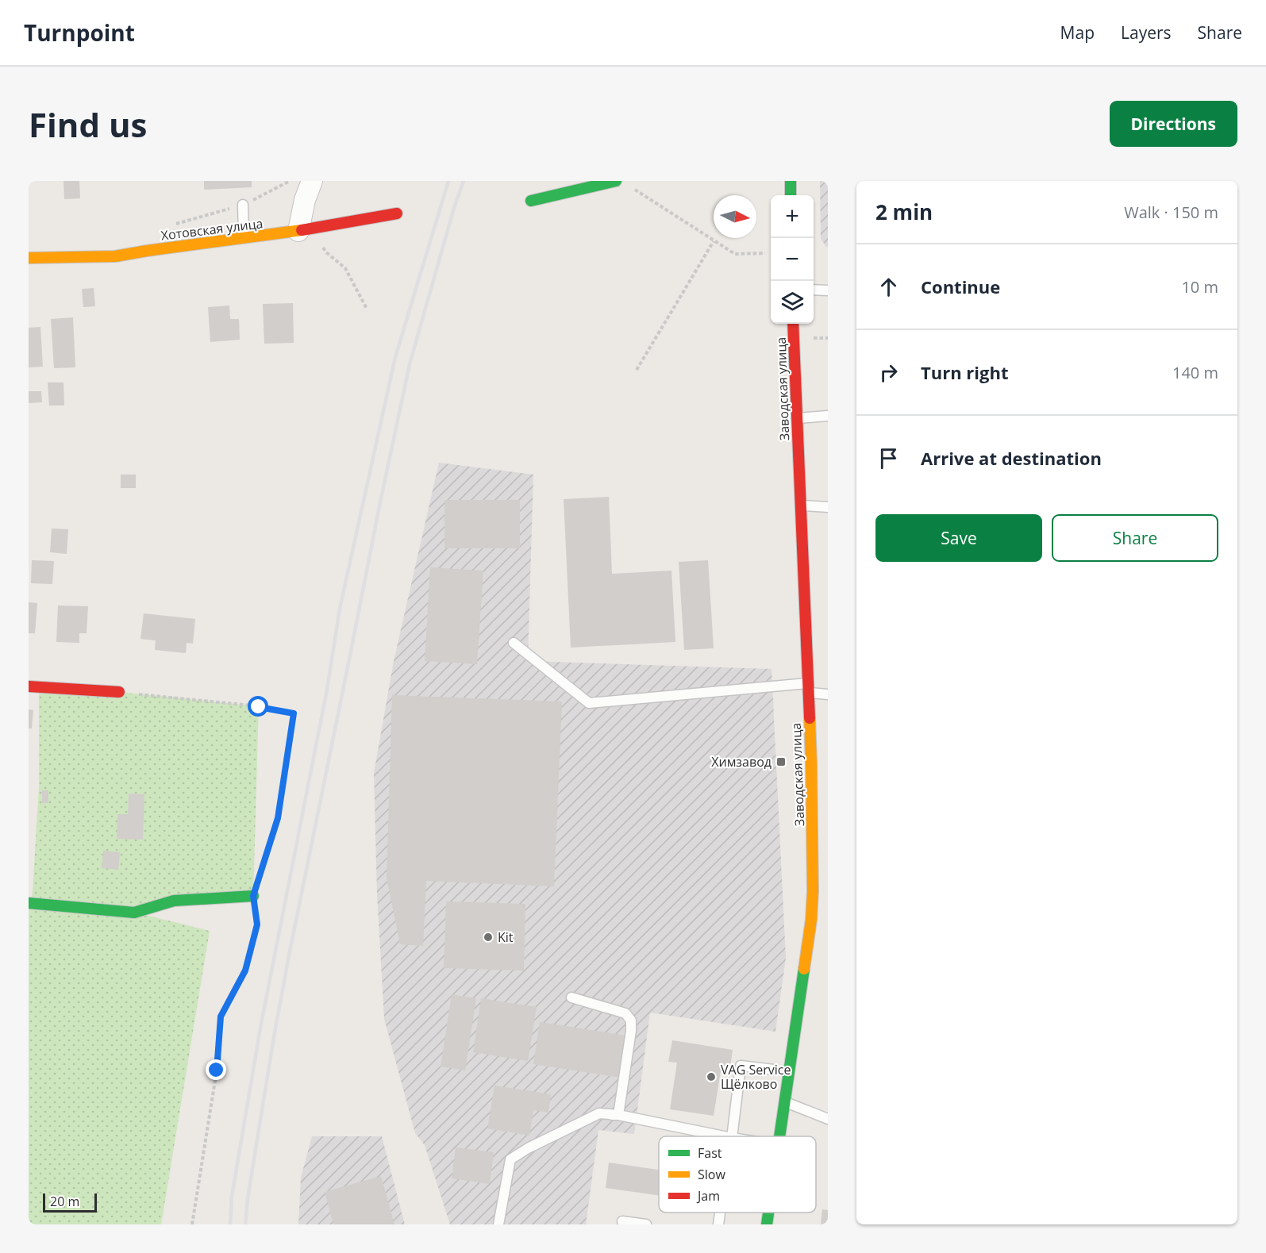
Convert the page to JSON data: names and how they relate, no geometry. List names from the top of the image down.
{
  "streets": {
    "main road": ["Хотовская улица", "Заводская улица"]
  },
  "places": {
    "transit": ["Химзавод"],
    "other": ["Kit", "VAG Service Щёлково"]
  },
  "legend": ["Fast", "Slow", "Jam"],
  "scale_bar": "20 m",
  "north": "right",
  "page": {
    "header": "Turnpoint",
    "nav": ["Map", "Layers", "Share"],
    "buttons": [
      "Directions",
      ["Save", "Share"]
    ],
    "title": "Find us",
    "heading": ["2 min", "Walk · 150 m"],
    "map_buttons": ["+", "−"],
    "list": [
      ["Continue", "10 m"],
      ["Turn right", "140 m"],
      "Arrive at destination"
    ],
    "scale": "20 m"
  }
}
